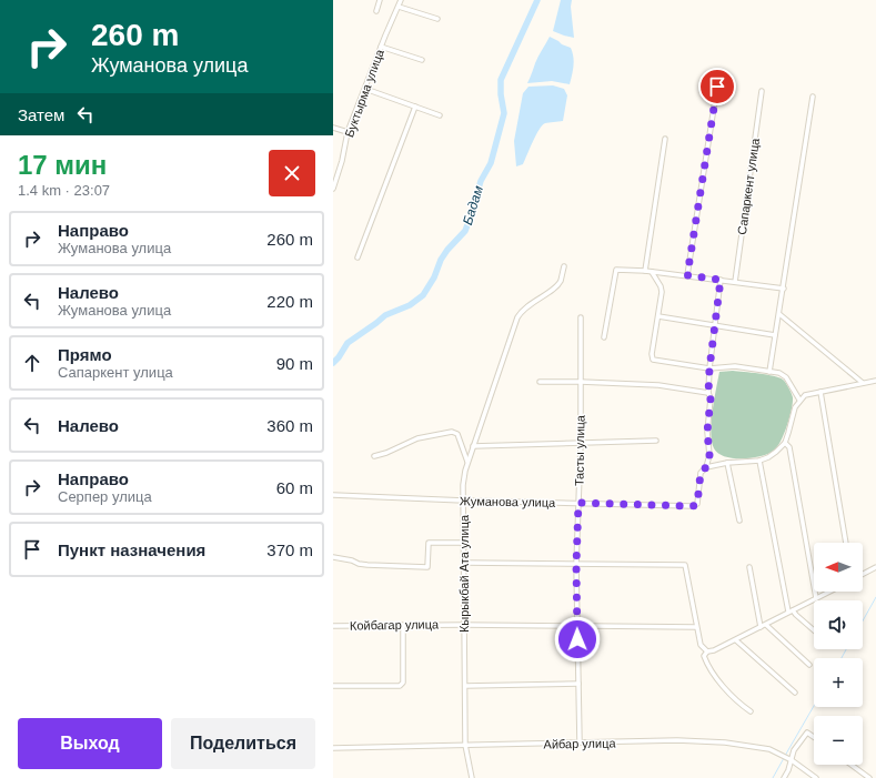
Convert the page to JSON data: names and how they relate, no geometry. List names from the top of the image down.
{
  "streets": {
    "street": [
      "Буктырма улица",
      "Сапаркент улица",
      "Тасты улица",
      "Жуманова улица",
      "Кырыкбай Ата улица",
      "Койбагар улица",
      "Айбар улица"
    ]
  },
  "crossings": [
    ["Тасты улица", "Жуманова улица"],
    ["Тасты улица", "Койбагар улица"],
    ["Тасты улица", "Айбар улица"],
    ["Жуманова улица", "Кырыкбай Ата улица"],
    ["Кырыкбай Ата улица", "Койбагар улица"],
    ["Кырыкбай Ата улица", "Айбар улица"]
  ],
  "water": ["Бадам"],
  "north": "left",
  "page": {
    "turn": ["260 m", "Жуманова улица"],
    "then": "Затем",
    "heading": ["17 мин", "1.4 km · 23:07"],
    "list": [
      {
        "name": "Направо",
        "note": "Жуманова улица",
        "value": "260 m"
      },
      {
        "name": "Налево",
        "note": "Жуманова улица",
        "value": "220 m"
      },
      {
        "name": "Прямо",
        "note": "Сапаркент улица",
        "value": "90 m"
      },
      {
        "name": "Налево",
        "value": "360 m"
      },
      {
        "name": "Направо",
        "note": "Серпер улица",
        "value": "60 m"
      },
      {
        "name": "Пункт назначения",
        "value": "370 m"
      }
    ],
    "map_buttons": ["+", "−"],
    "buttons": ["Выход", "Поделиться"]
  }
}
